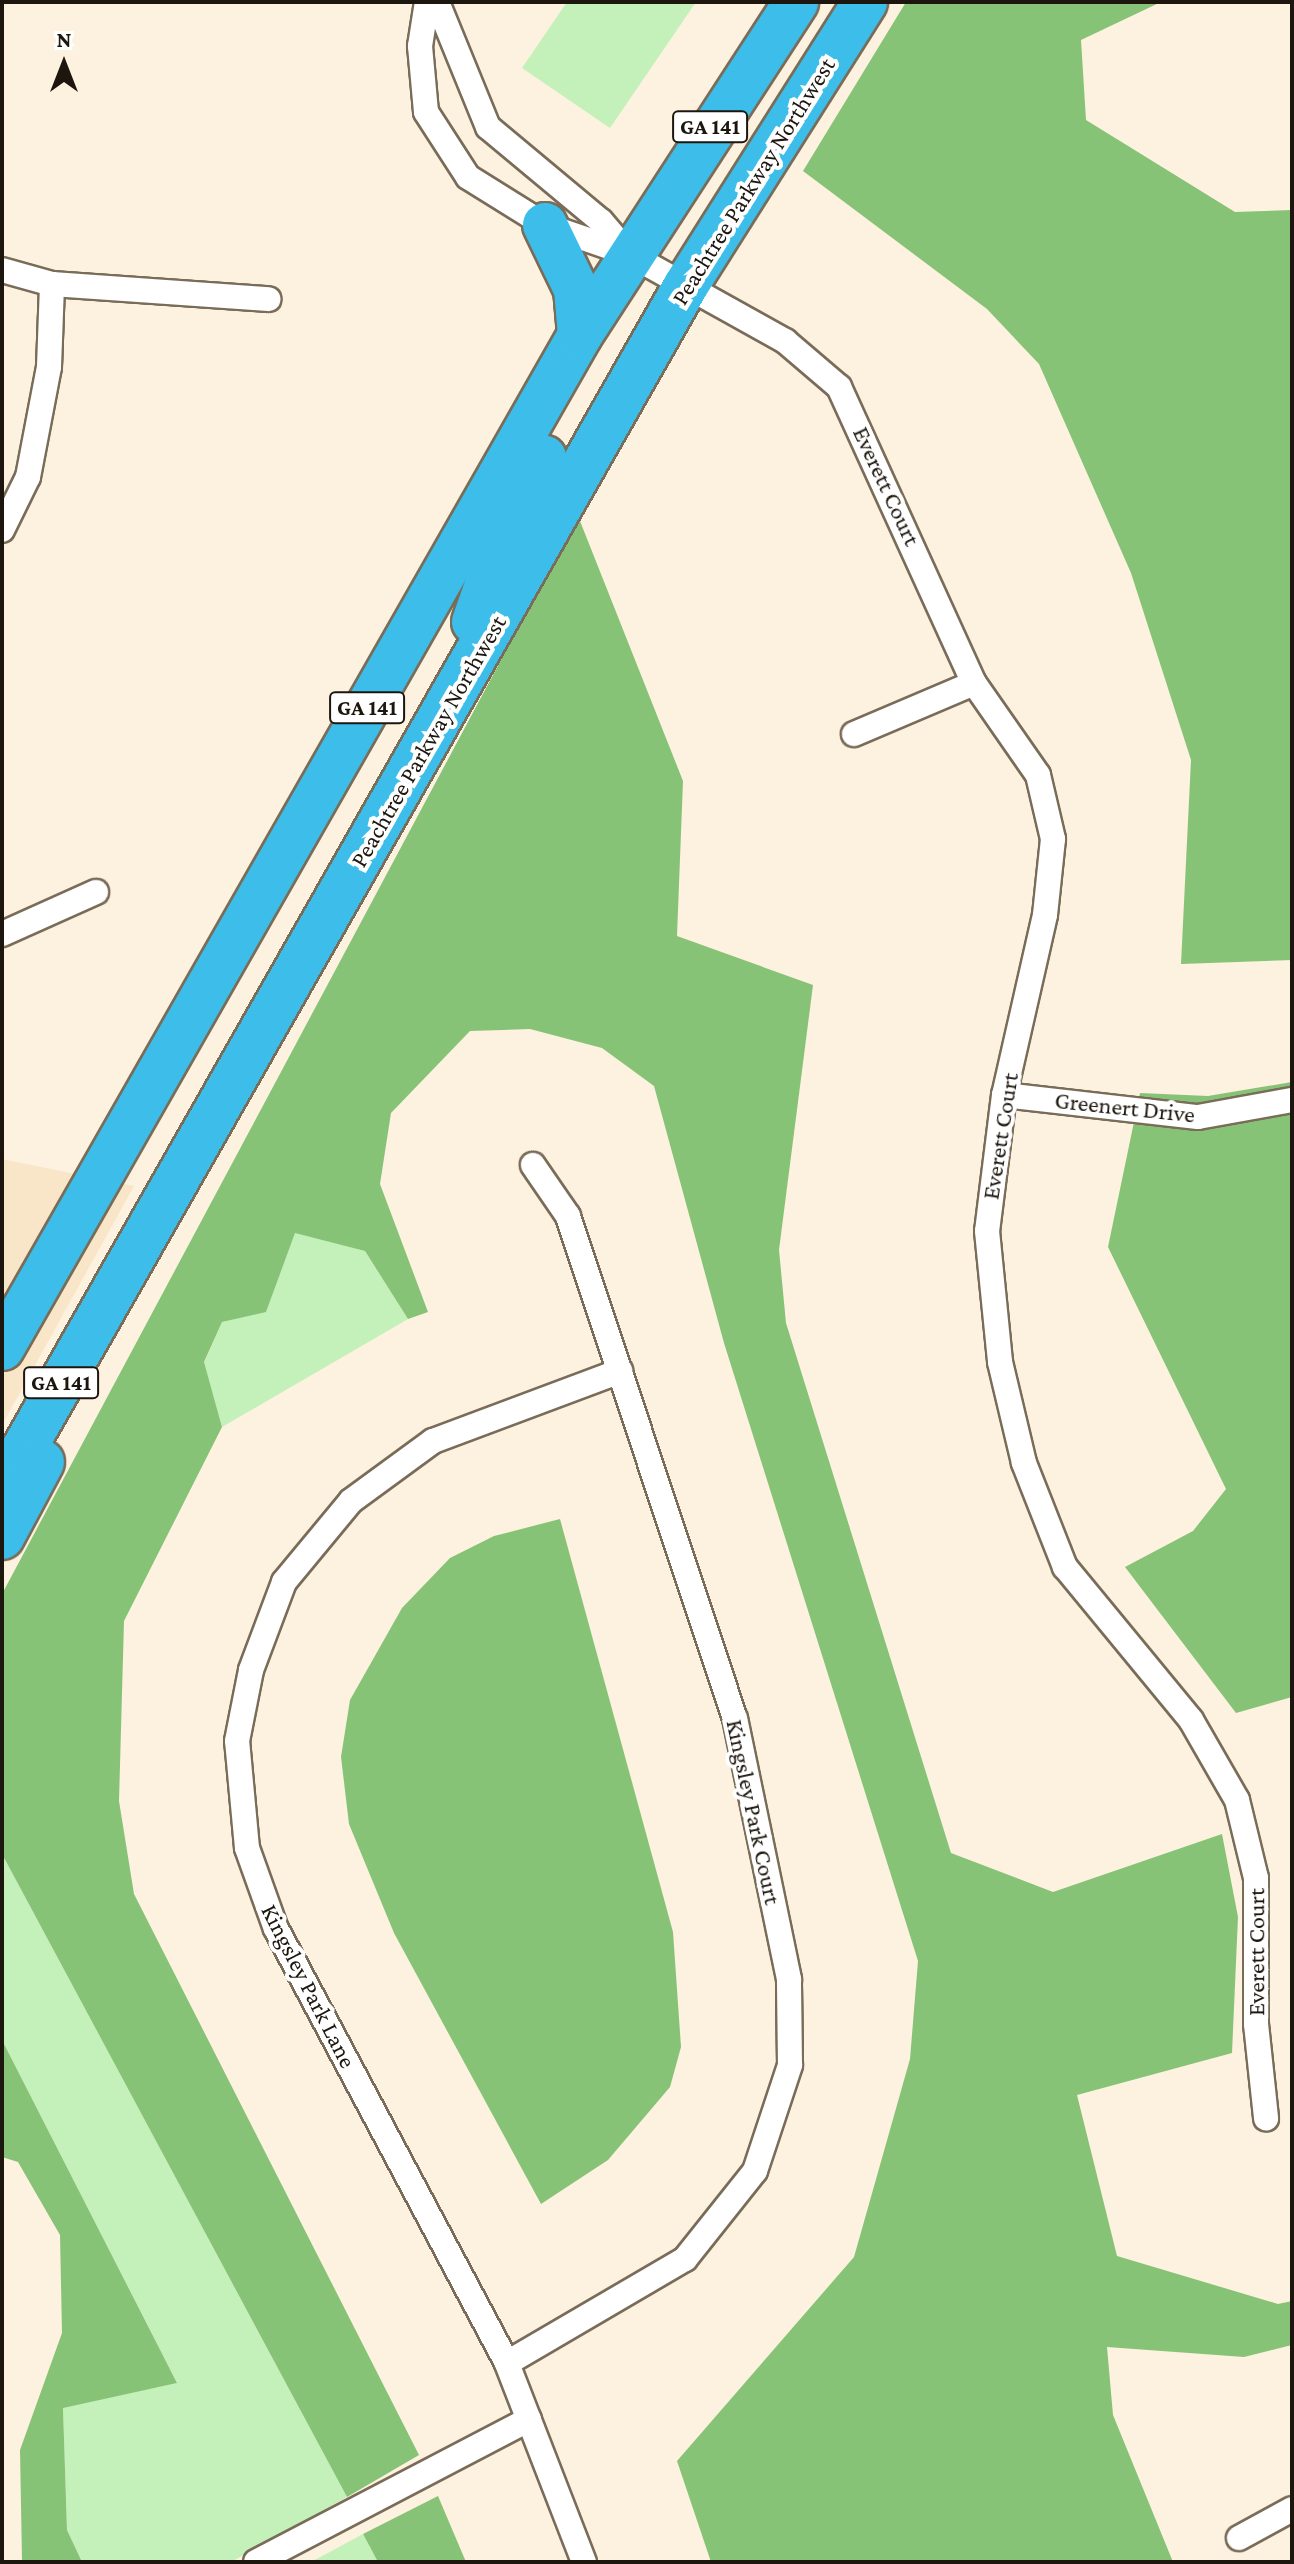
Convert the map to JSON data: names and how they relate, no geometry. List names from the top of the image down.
{
  "streets": {
    "highway": ["GA 141", "Peachtree Parkway Northwest"],
    "street": [
      "Everett Court",
      "Greenert Drive",
      "Kingsley Park Court",
      "Kingsley Park Lane"
    ]
  },
  "crossings": [
    ["GA 141", "Everett Court"],
    ["Peachtree Parkway Northwest", "Everett Court"],
    ["Everett Court", "Greenert Drive"],
    ["Kingsley Park Court", "Kingsley Park Lane"]
  ],
  "north": "top"
}
